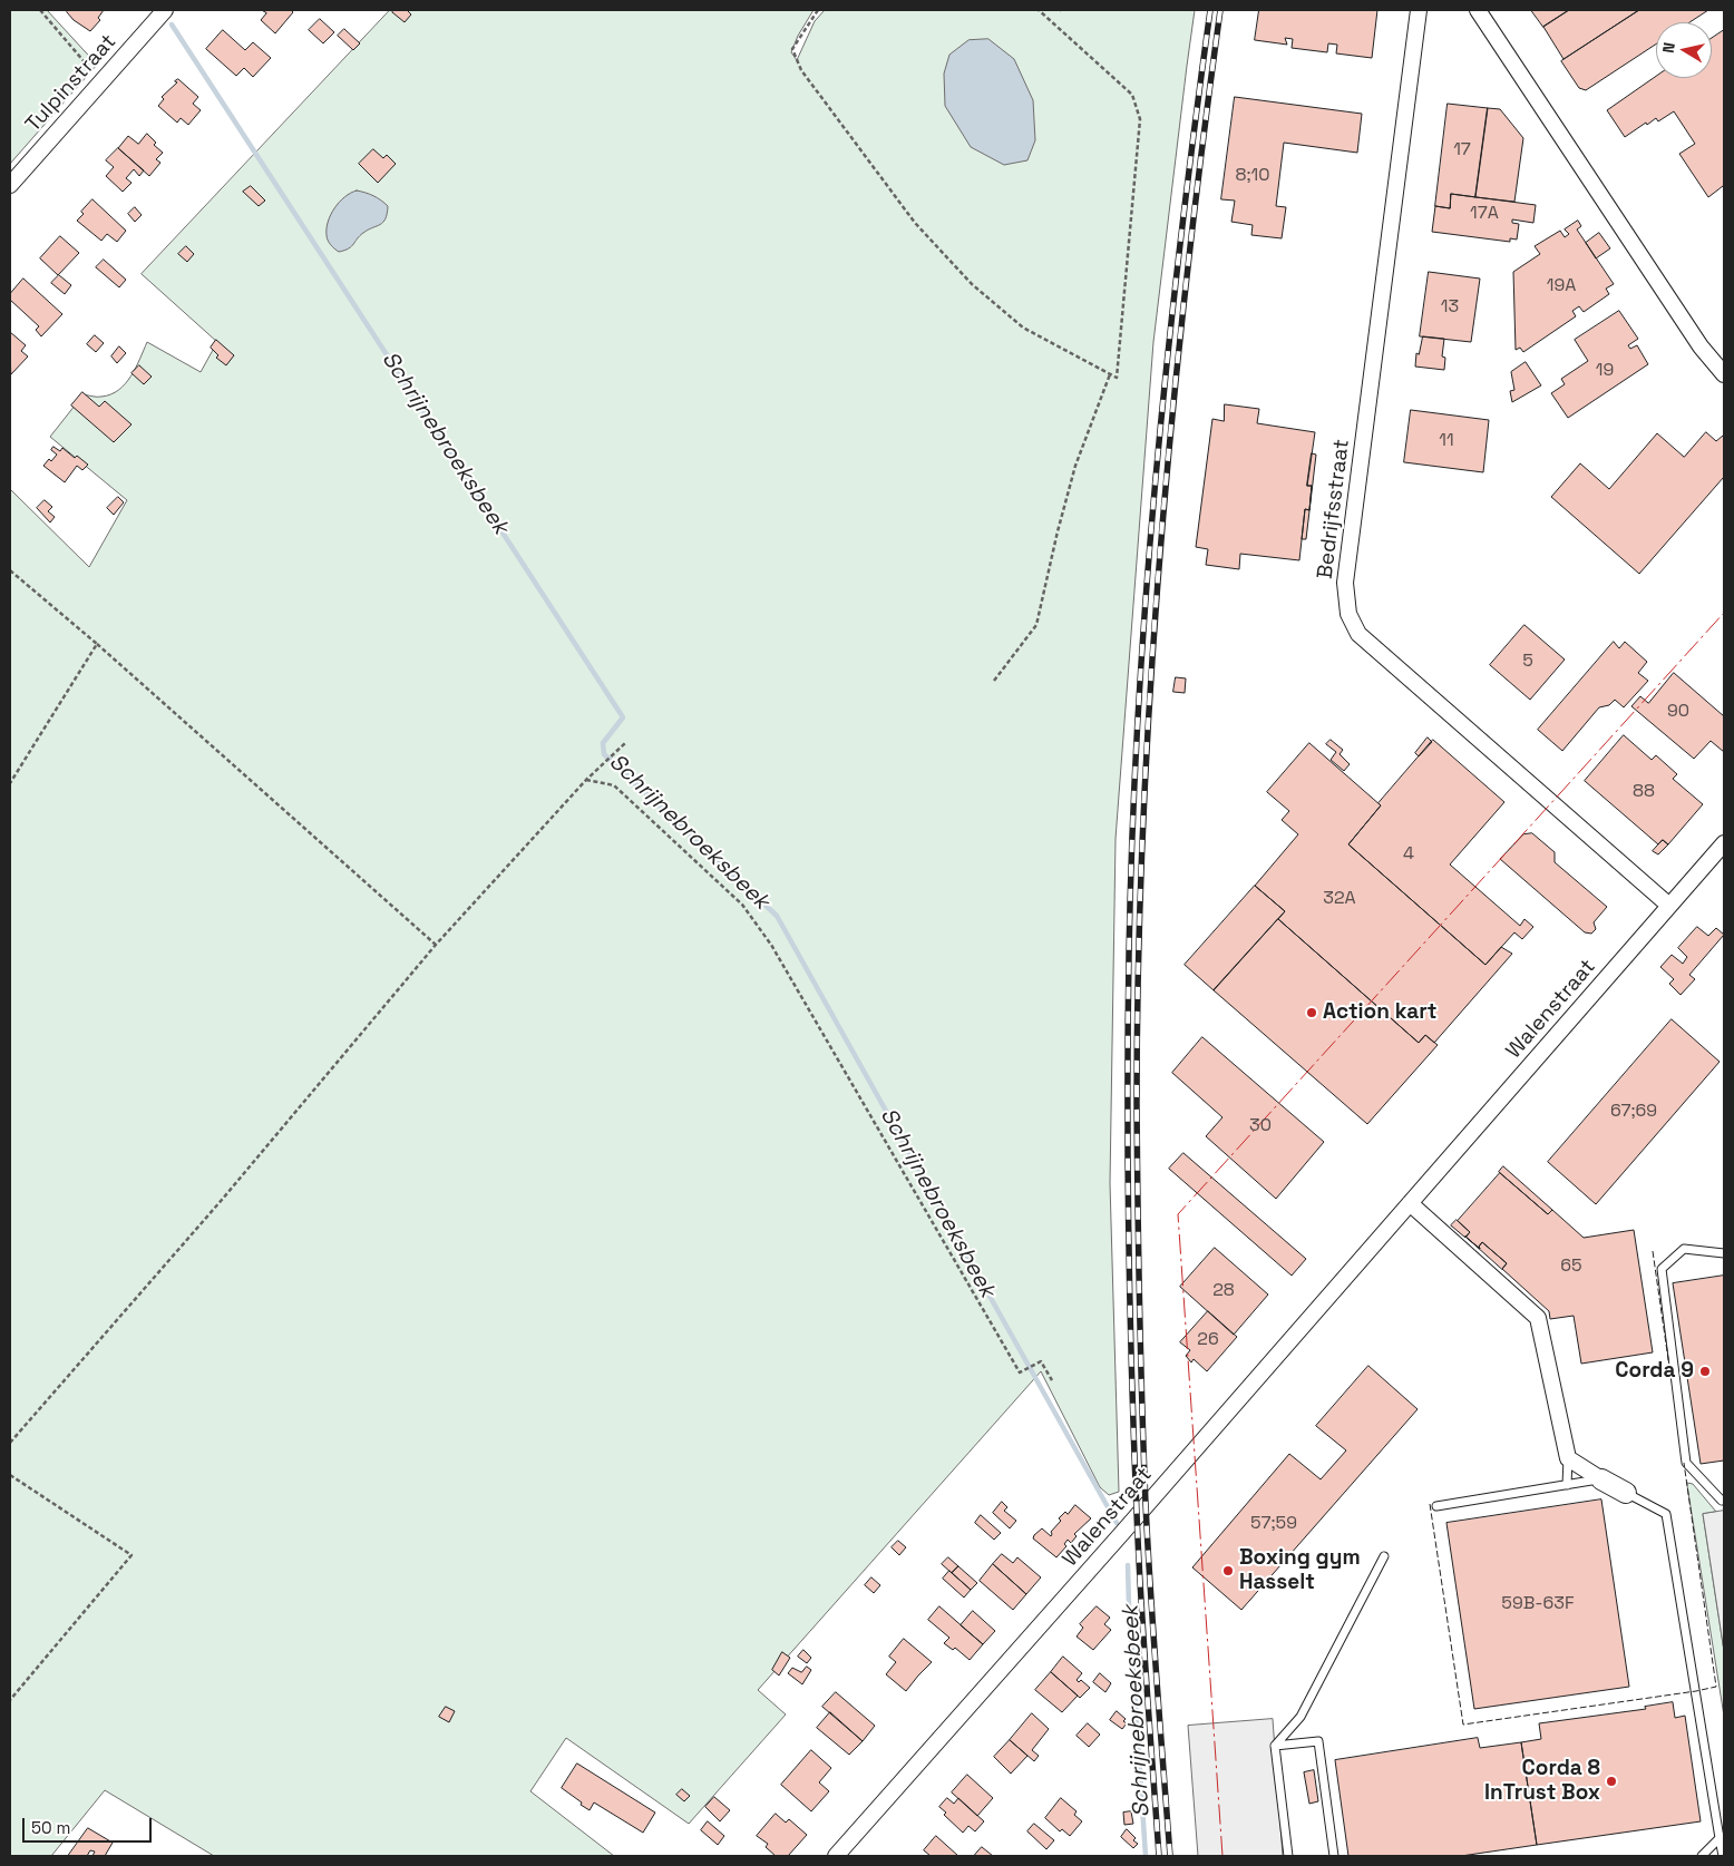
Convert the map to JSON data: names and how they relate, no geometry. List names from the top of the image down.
{
  "streets": {
    "street": ["Tulpinstraat", "Bedrijfsstraat", "Walenstraat"]
  },
  "crossings": [
    ["Bedrijfsstraat", "Walenstraat"]
  ],
  "water": ["Schrijnebroeksbeek"],
  "places": [
    "Action kart",
    "Corda 9",
    "Boxing gym Hasselt",
    "Corda 8 InTrust Box"
  ],
  "house_numbers": [
    "17",
    "8;10",
    "17A",
    "19A",
    "13",
    "19",
    "11",
    "5",
    "90",
    "88",
    "4",
    "32A",
    "67;69",
    "30",
    "65",
    "28",
    "26",
    "57;59",
    "59B-63F"
  ],
  "scale_bar": "50 m",
  "north": "left"
}
